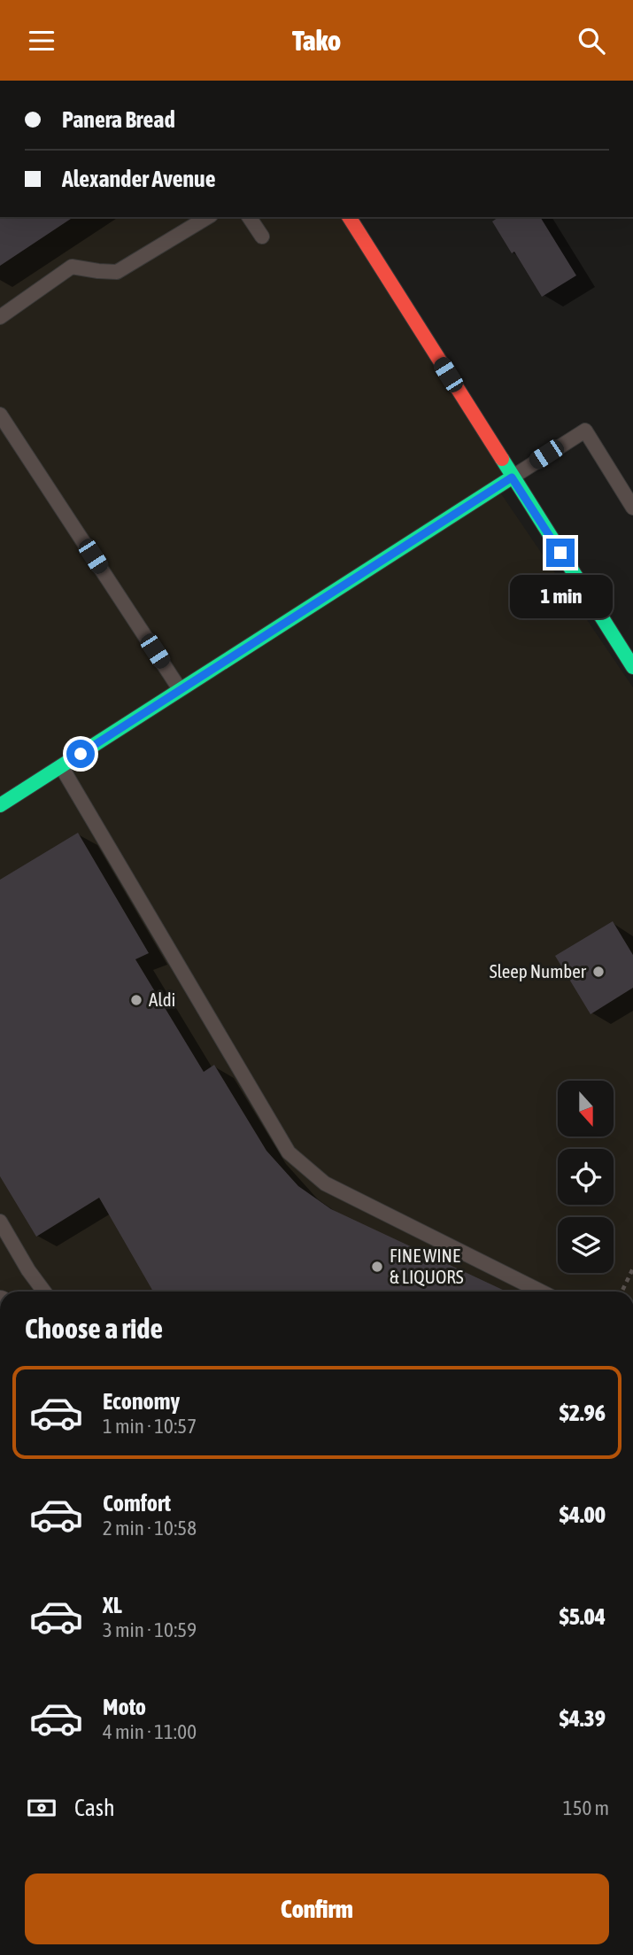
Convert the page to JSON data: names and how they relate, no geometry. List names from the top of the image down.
{
  "places": ["Sleep Number", "Aldi", "FINE WINE & LIQUORS"],
  "north": "bottom",
  "page": {
    "header": "Tako",
    "banner": ["Panera Bread", "Alexander Avenue"],
    "bubble": "1 min",
    "heading": "Choose a ride",
    "list": [
      {
        "name": "Economy",
        "note": "1 min · 10:57",
        "value": "$2.96"
      },
      {
        "name": "Comfort",
        "note": "2 min · 10:58",
        "value": "$4.00"
      },
      {
        "name": "XL",
        "note": "3 min · 10:59",
        "value": "$5.04"
      },
      {
        "name": "Moto",
        "note": "4 min · 11:00",
        "value": "$4.39"
      }
    ],
    "pay": ["Cash", "150 m"],
    "buttons": "Confirm"
  }
}
